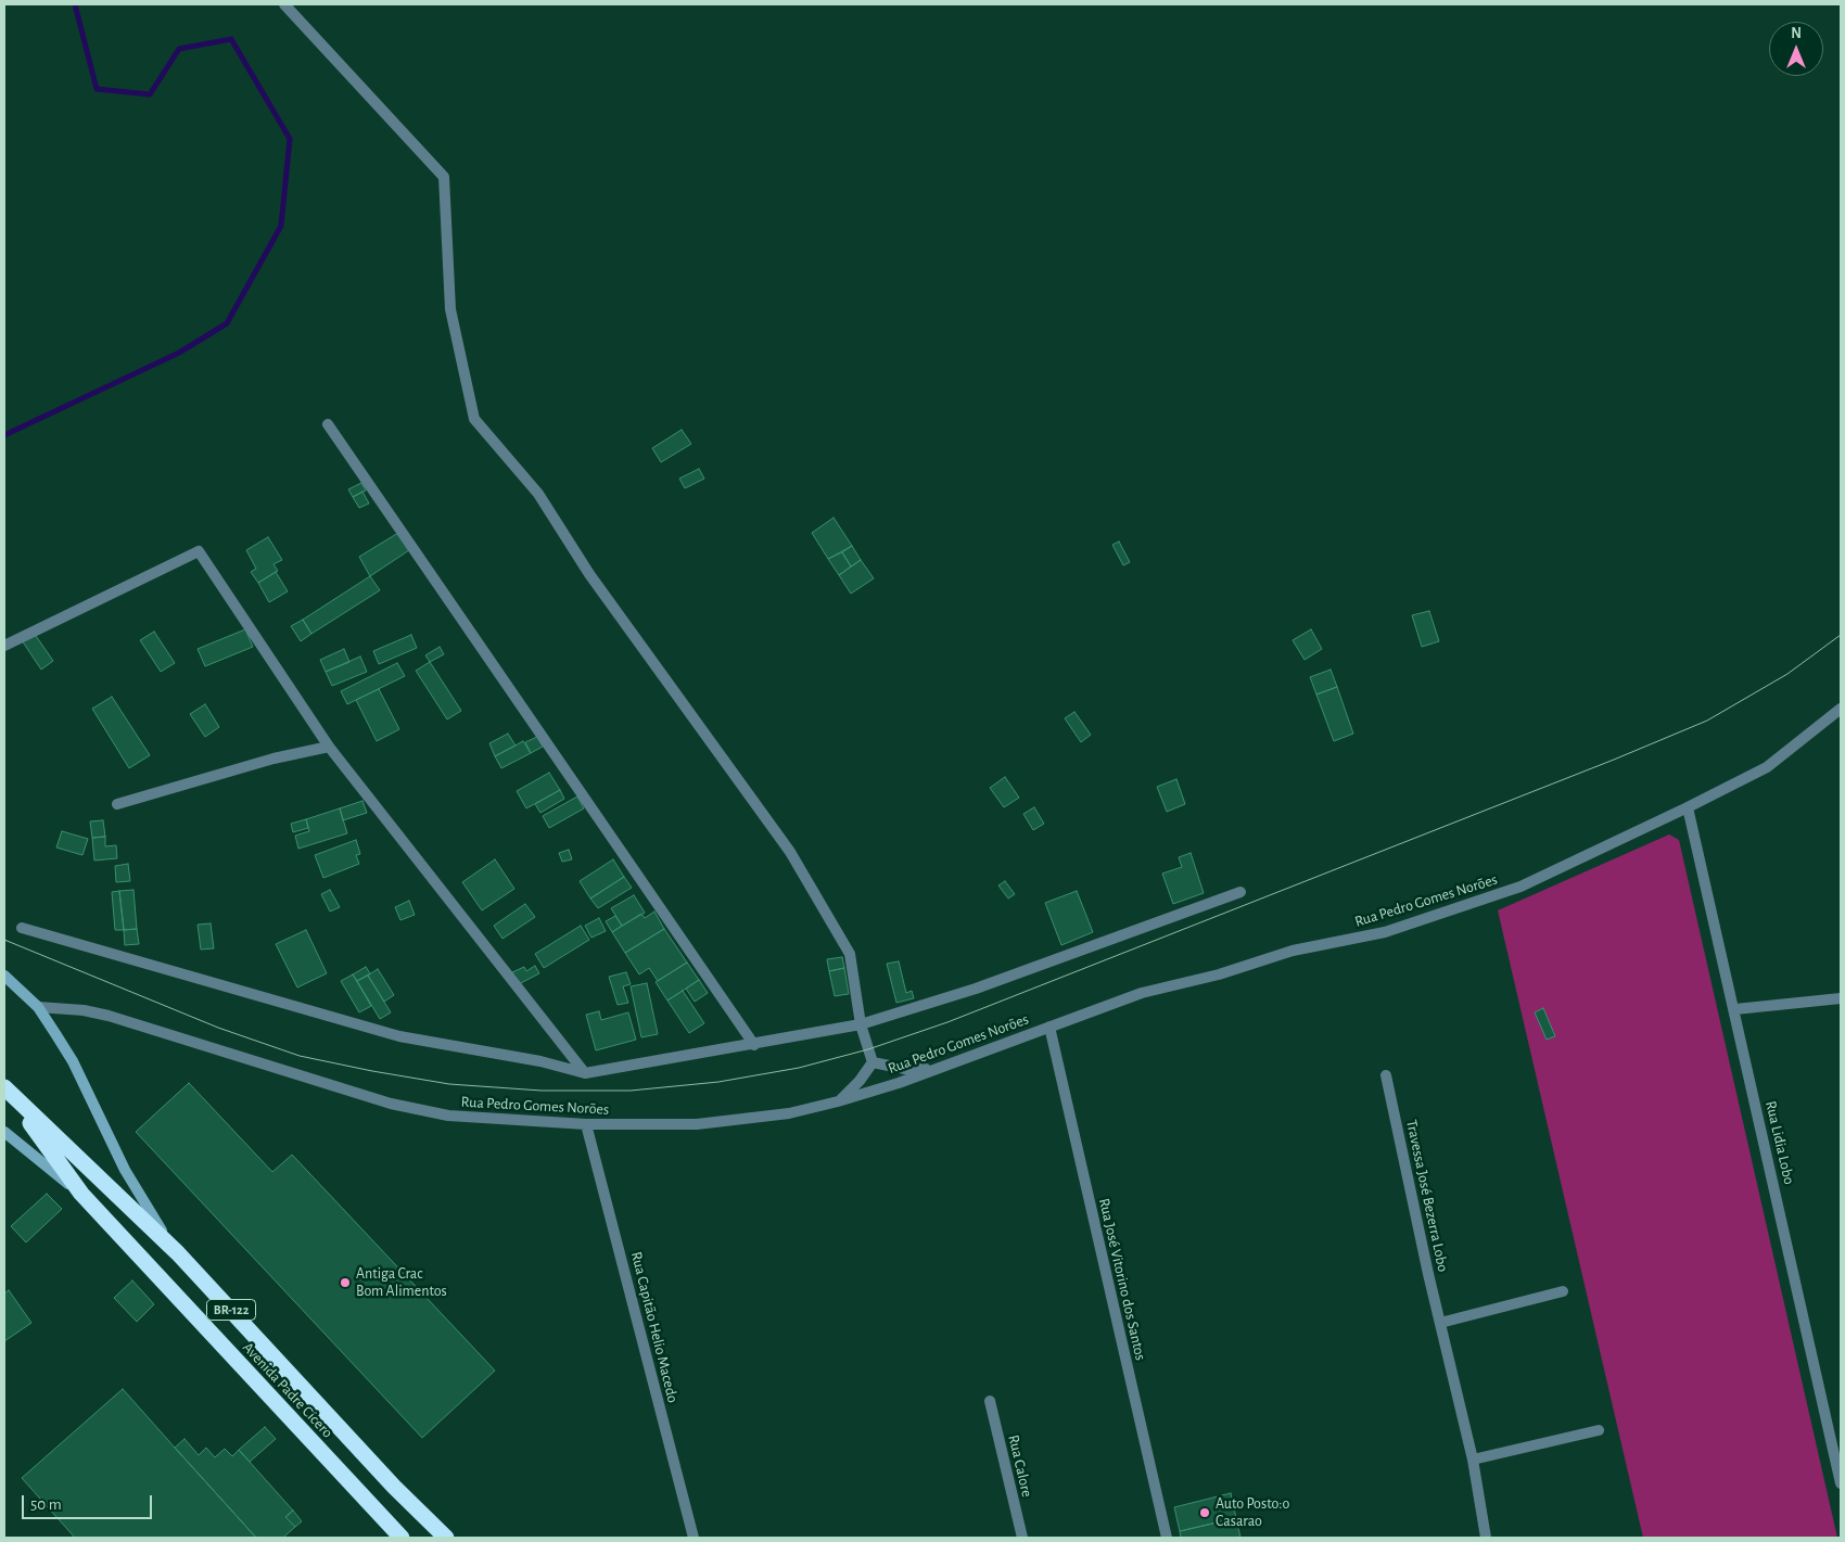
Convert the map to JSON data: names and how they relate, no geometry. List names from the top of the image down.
{
  "streets": {
    "highway": ["BR-122", "Avenida Padre Cícero"],
    "street": [
      "Rua Pedro Gomes Norões",
      "Rua Lidia Lobo",
      "Travessa José Bezerra Lobo",
      "Rua José Vitorino dos Santos",
      "Rua Capitão Helio Macedo",
      "Rua Calore"
    ]
  },
  "crossings": [
    ["Rua Pedro Gomes Norões", "Rua Lidia Lobo"],
    ["Rua Pedro Gomes Norões", "Rua José Vitorino dos Santos"],
    ["Rua Pedro Gomes Norões", "Rua Capitão Helio Macedo"],
    ["Rua Pedro Gomes Norões", "Avenida Padre Cícero"]
  ],
  "places": ["Antiga Crac Bom Alimentos", "Auto Posto:o Casarao"],
  "scale_bar": "50 m",
  "north": "top"
}
